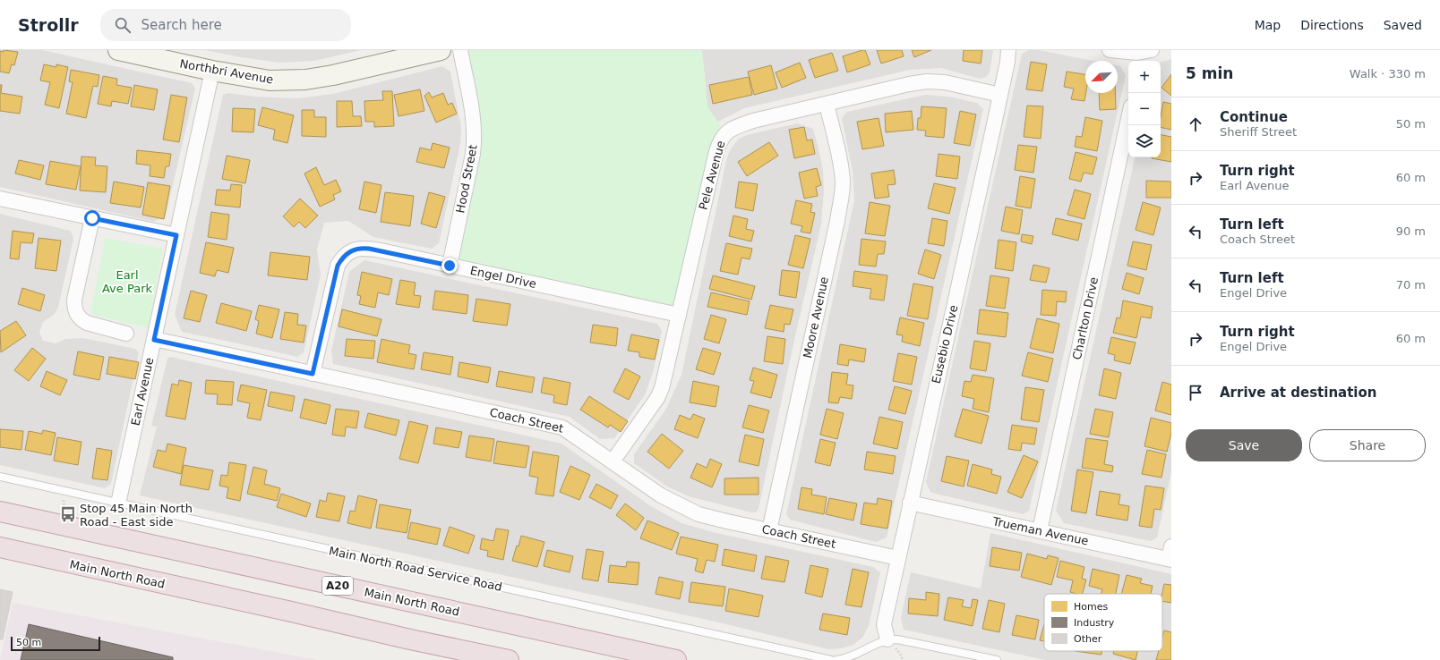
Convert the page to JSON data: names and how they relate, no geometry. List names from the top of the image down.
{
  "streets": {
    "highway": ["Main North Road", "A20"],
    "street": [
      "Northbri Avenue",
      "Pele Avenue",
      "Hood Street",
      "Engel Drive",
      "Moore Avenue",
      "Charlton Drive",
      "Eusebio Drive",
      "Earl Avenue",
      "Coach Street",
      "Trueman Avenue"
    ],
    "lane": ["Main North Road Service Road"]
  },
  "crossings": [
    ["Northbri Avenue", "Earl Avenue"],
    ["Pele Avenue", "Engel Drive"],
    ["Pele Avenue", "Moore Avenue"],
    ["Pele Avenue", "Eusebio Drive"],
    ["Pele Avenue", "Coach Street"],
    ["Hood Street", "Engel Drive"],
    ["Engel Drive", "Coach Street"],
    ["Moore Avenue", "Coach Street"],
    ["Charlton Drive", "Trueman Avenue"],
    ["Eusebio Drive", "Coach Street"],
    ["Eusebio Drive", "Trueman Avenue"],
    ["Earl Avenue", "Coach Street"],
    ["Earl Avenue", "Main North Road Service Road"]
  ],
  "parks": ["Earl Ave Park"],
  "places": {
    "bus stop": ["Stop 45 Main North Road - East side"]
  },
  "legend": ["Homes", "Industry", "Other"],
  "scale_bar": "50 m",
  "north": "bottom left",
  "page": {
    "header": "Strollr",
    "search": "Search here",
    "nav": ["Map", "Directions", "Saved"],
    "heading": ["5 min", "Walk · 330 m"],
    "map_buttons": ["+", "−"],
    "list": [
      ["Continue", "Sheriff Street", "50 m"],
      ["Turn right", "Earl Avenue", "60 m"],
      ["Turn left", "Coach Street", "90 m"],
      ["Turn left", "Engel Drive", "70 m"],
      ["Turn right", "Engel Drive", "60 m"],
      "Arrive at destination"
    ],
    "buttons": ["Save", "Share"],
    "scale": "50 m"
  }
}
